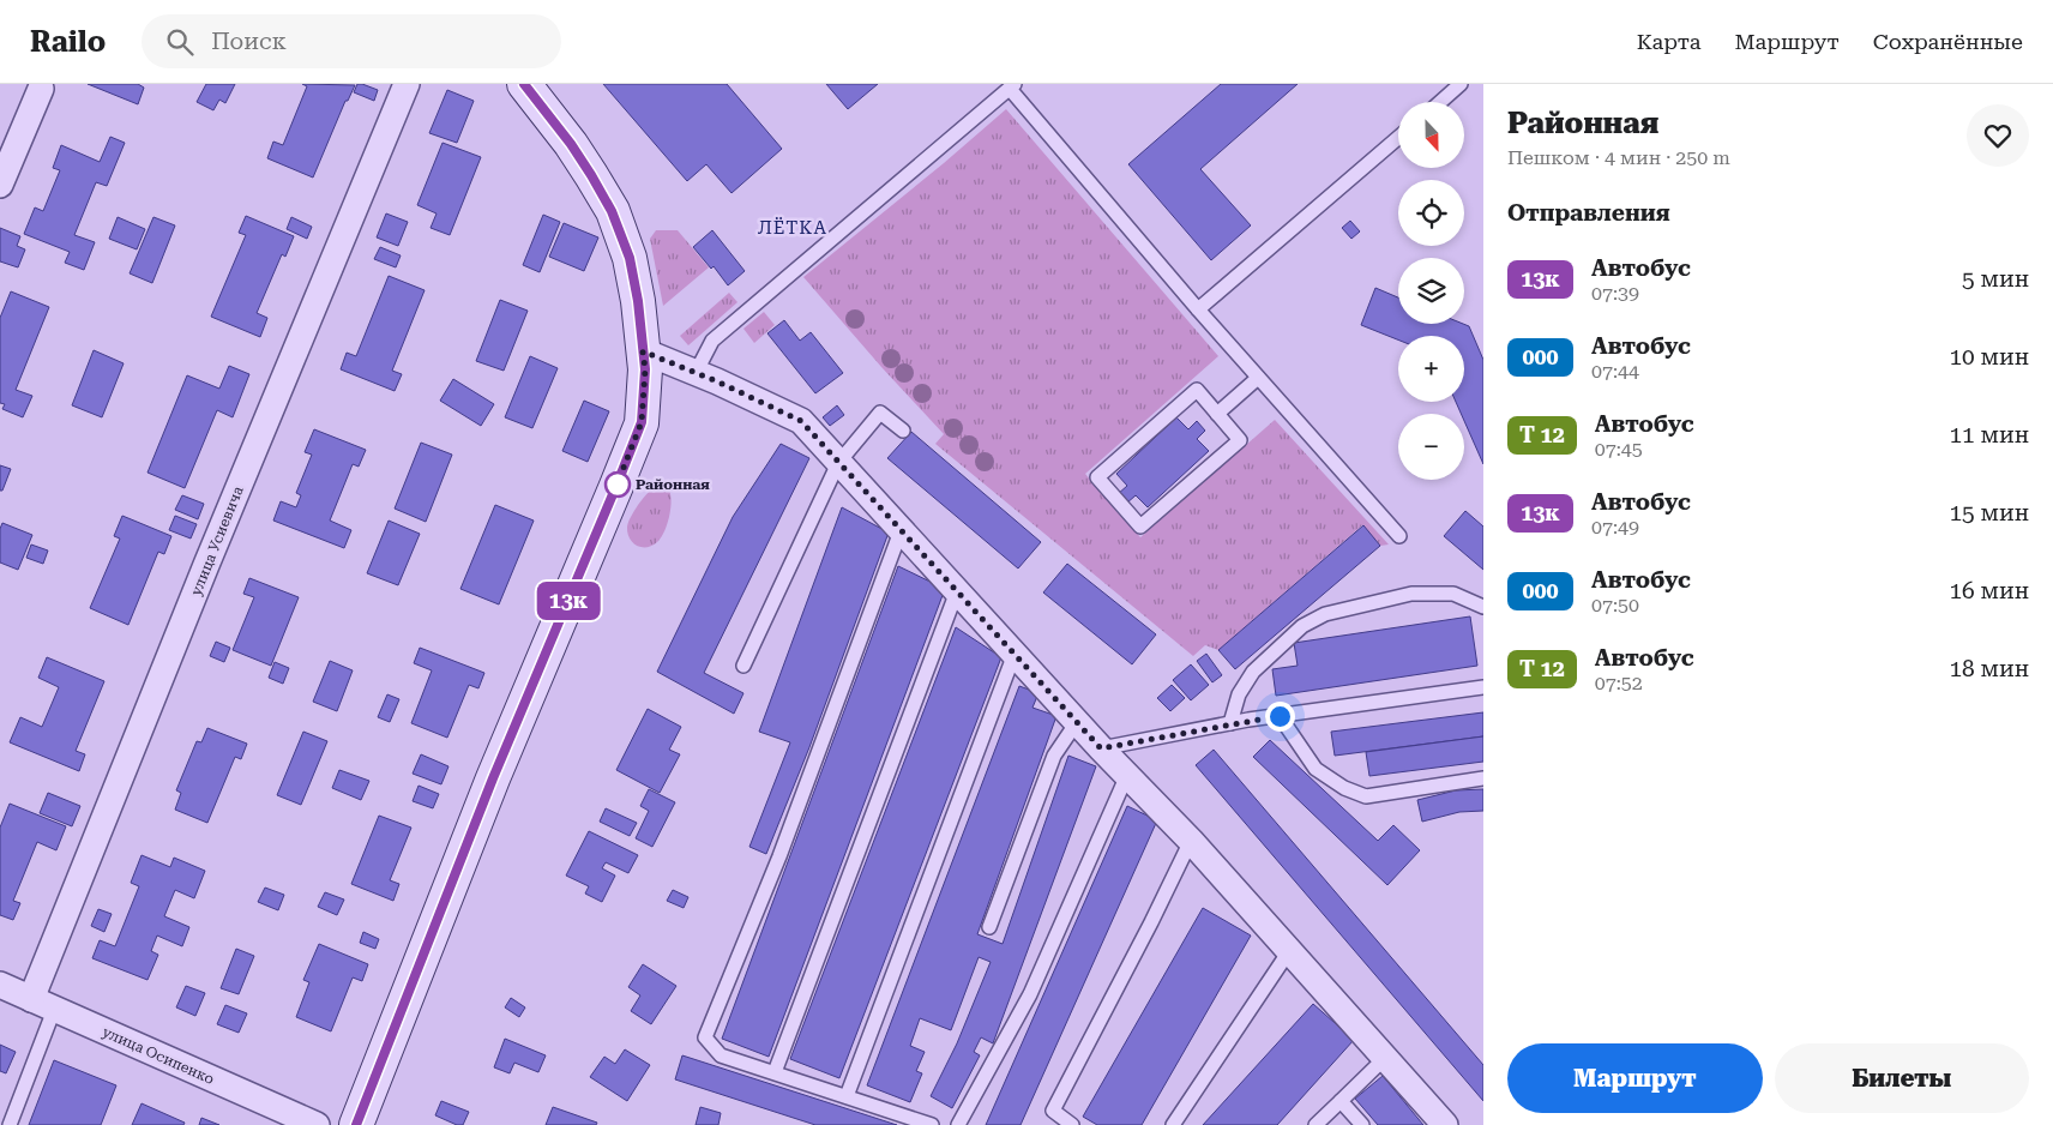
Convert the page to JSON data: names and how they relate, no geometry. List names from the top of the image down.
{
  "streets": {
    "street": ["улица Усиевича", "улица Осипенко"]
  },
  "crossings": [
    ["улица Усиевича", "улица Осипенко"]
  ],
  "districts": ["ЛЁТКА"],
  "places": ["Районная"],
  "lines": ["bus line 13к"],
  "north": "bottom",
  "page": {
    "header": "Railo",
    "search": "Поиск",
    "nav": ["Карта", "Маршрут", "Сохранённые"],
    "on_map": "13к",
    "heading": [
      ["Районная", "Пешком · 4 мин · 250 m"],
      "Отправления"
    ],
    "map_buttons": ["+", "−"],
    "list": [
      {
        "mark": "13к",
        "name": "Автобус",
        "note": "07:39",
        "value": "5 мин"
      },
      {
        "mark": "000",
        "name": "Автобус",
        "note": "07:44",
        "value": "10 мин"
      },
      {
        "mark": "Т 12",
        "name": "Автобус",
        "note": "07:45",
        "value": "11 мин"
      },
      {
        "mark": "13к",
        "name": "Автобус",
        "note": "07:49",
        "value": "15 мин"
      },
      {
        "mark": "000",
        "name": "Автобус",
        "note": "07:50",
        "value": "16 мин"
      },
      {
        "mark": "Т 12",
        "name": "Автобус",
        "note": "07:52",
        "value": "18 мин"
      }
    ],
    "buttons": ["Маршрут", "Билеты"]
  }
}
